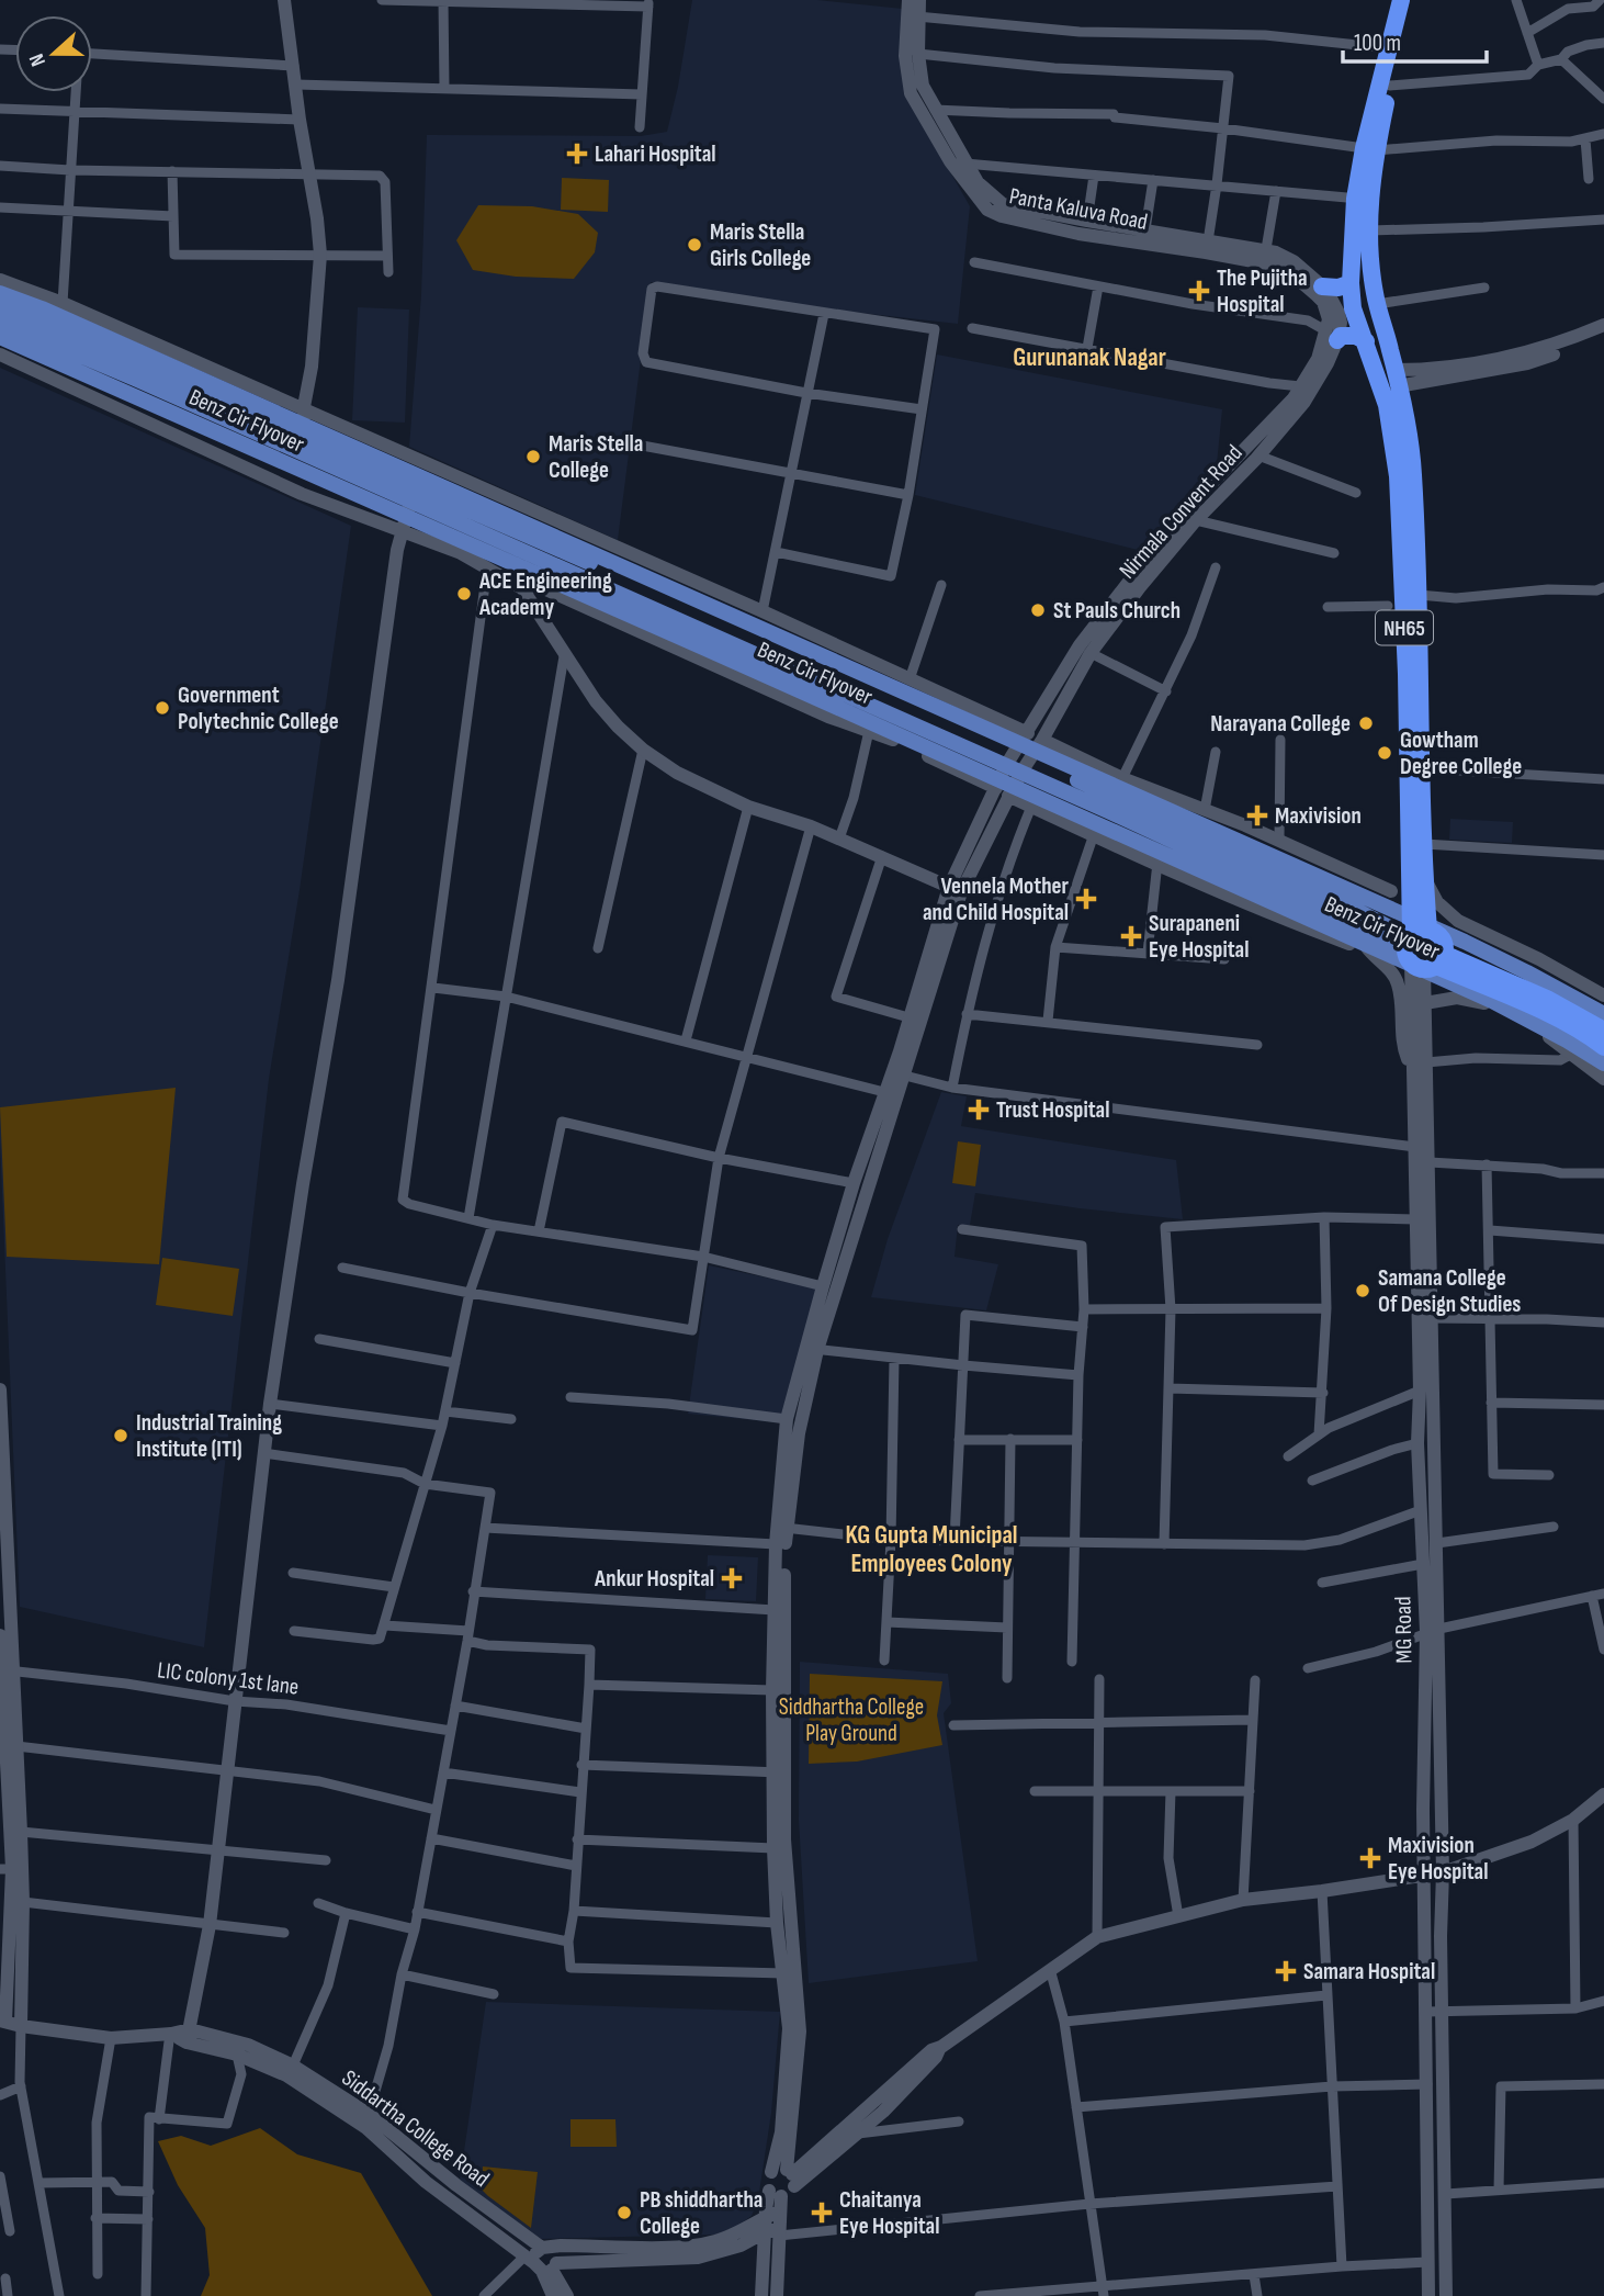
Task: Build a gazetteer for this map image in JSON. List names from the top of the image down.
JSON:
{
  "streets": {
    "highway": ["NH65"],
    "main road": ["Benz Cir Flyover"],
    "street": [
      "Panta Kaluva Road",
      "Nirmala Convent Road",
      "MG Road",
      "LIC colony 1st lane",
      "Siddartha College Road"
    ]
  },
  "crossings": [
    ["Panta Kaluva Road", "Nirmala Convent Road"],
    ["NH65", "MG Road"]
  ],
  "districts": ["Gurunanak Nagar", "KG Gupta Municipal Employees Colony"],
  "parks": ["Siddhartha College Play Ground"],
  "places": {
    "health": [
      "Lahari Hospital",
      "The Pujitha Hospital",
      "Maxivision",
      "Vennela Mother and Child Hospital",
      "Surapaneni Eye Hospital",
      "Trust Hospital",
      "Ankur Hospital",
      "Maxivision Eye Hospital",
      "Samara Hospital",
      "Chaitanya Eye Hospital"
    ],
    "other": [
      "Maris Stella Girls College",
      "Maris Stella College",
      "ACE Engineering Academy",
      "St Pauls Church",
      "Government Polytechnic College",
      "Narayana College",
      "Gowtham Degree College",
      "Samana College Of Design Studies",
      "Industrial Training Institute (ITI)",
      "PB shiddhartha College"
    ]
  },
  "scale_bar": "100 m",
  "north": "left"
}
